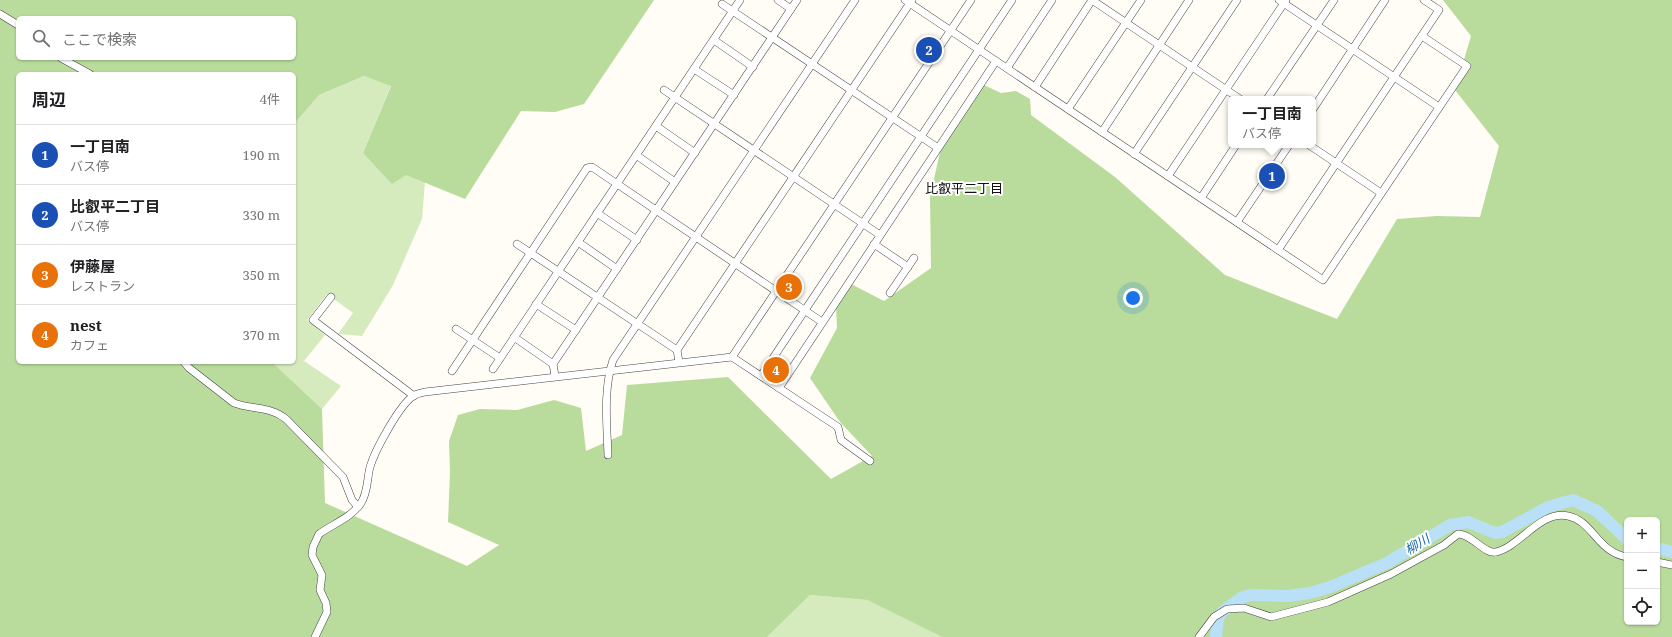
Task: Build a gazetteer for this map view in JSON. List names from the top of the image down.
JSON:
{
  "districts": ["比叡平二丁目"],
  "water": ["柳川"],
  "page": {
    "search": "ここで検索",
    "pins": [
      "2",
      "1",
      "3",
      "4"
    ],
    "heading": ["周辺", "4件"],
    "popup": ["一丁目南", "バス停"],
    "list": [
      {
        "mark": "1",
        "name": "一丁目南",
        "note": "バス停",
        "value": "190 m"
      },
      {
        "mark": "2",
        "name": "比叡平二丁目",
        "note": "バス停",
        "value": "330 m"
      },
      {
        "mark": "3",
        "name": "伊藤屋",
        "note": "レストラン",
        "value": "350 m"
      },
      {
        "mark": "4",
        "name": "nest",
        "note": "カフェ",
        "value": "370 m"
      }
    ],
    "map_buttons": ["+", "−"]
  }
}
